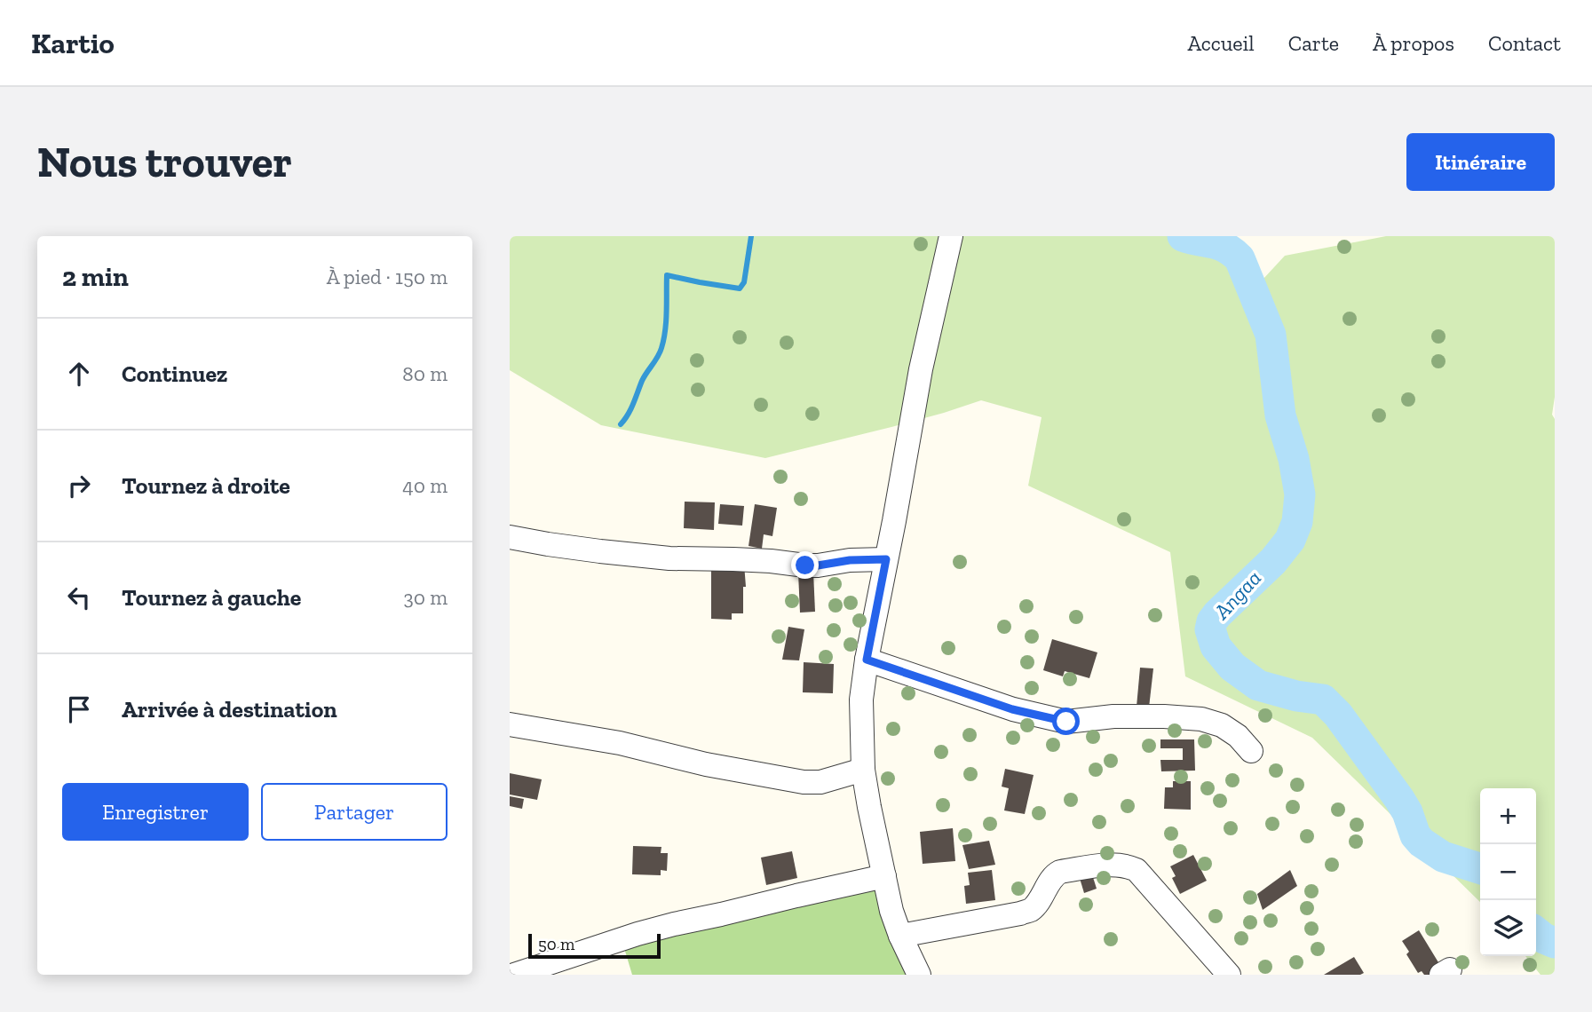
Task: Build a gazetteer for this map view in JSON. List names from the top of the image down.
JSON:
{
  "water": ["Angaa"],
  "scale_bar": "50 m",
  "page": {
    "header": "Kartio",
    "nav": [
      "Accueil",
      "Carte",
      "À propos",
      "Contact"
    ],
    "buttons": [
      "Itinéraire",
      ["Enregistrer", "Partager"]
    ],
    "title": "Nous trouver",
    "heading": ["2 min", "À pied · 150 m"],
    "list": [
      ["Continuez", "80 m"],
      ["Tournez à droite", "40 m"],
      ["Tournez à gauche", "30 m"],
      "Arrivée à destination"
    ],
    "map_buttons": ["+", "−"],
    "scale": "50 m"
  }
}
